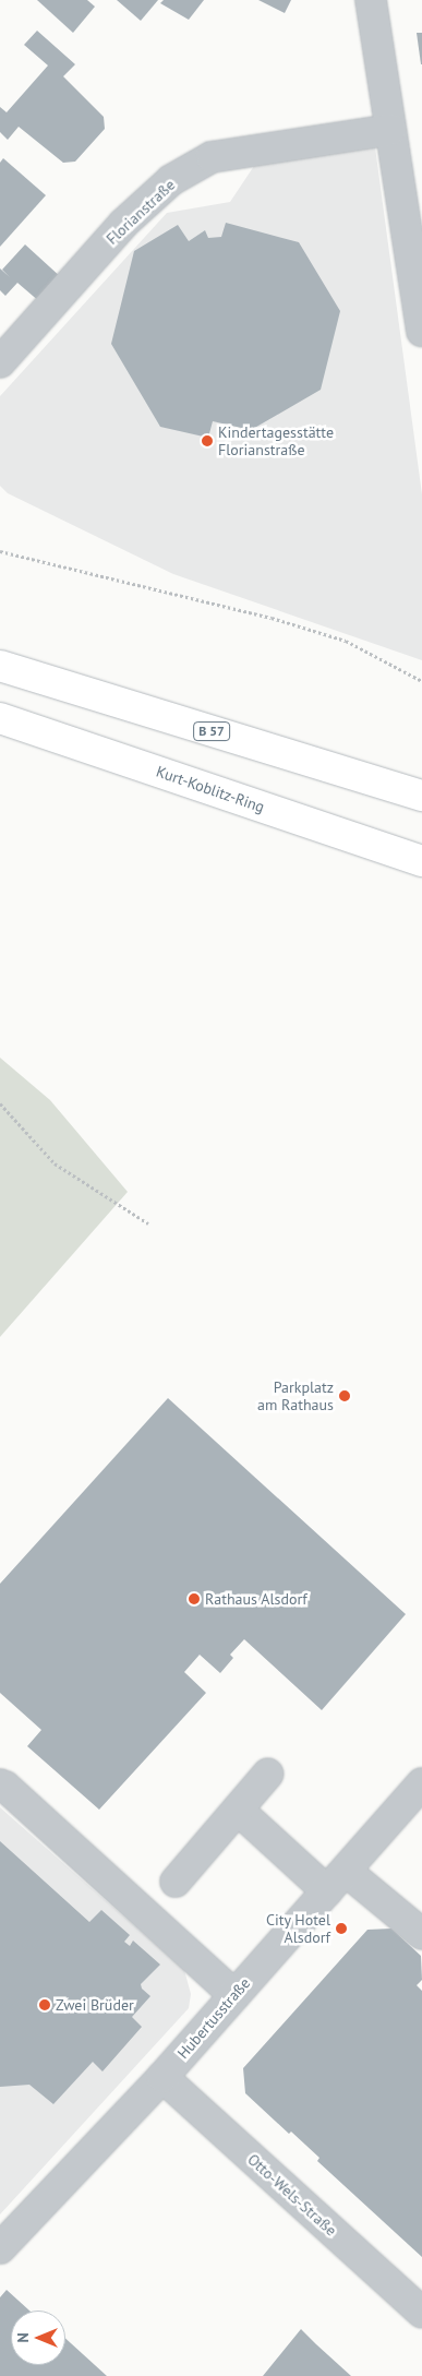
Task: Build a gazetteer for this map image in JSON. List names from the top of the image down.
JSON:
{
  "streets": {
    "main road": ["B 57", "Kurt-Koblitz-Ring"],
    "street": ["Florianstraße", "Hubertusstraße", "Otto-Wels-Straße"]
  },
  "crossings": [
    ["Hubertusstraße", "Otto-Wels-Straße"]
  ],
  "places": [
    "Kindertagesstätte Florianstraße",
    "Parkplatz am Rathaus",
    "Rathaus Alsdorf",
    "City Hotel Alsdorf",
    "Zwei Brüder"
  ],
  "north": "left"
}
